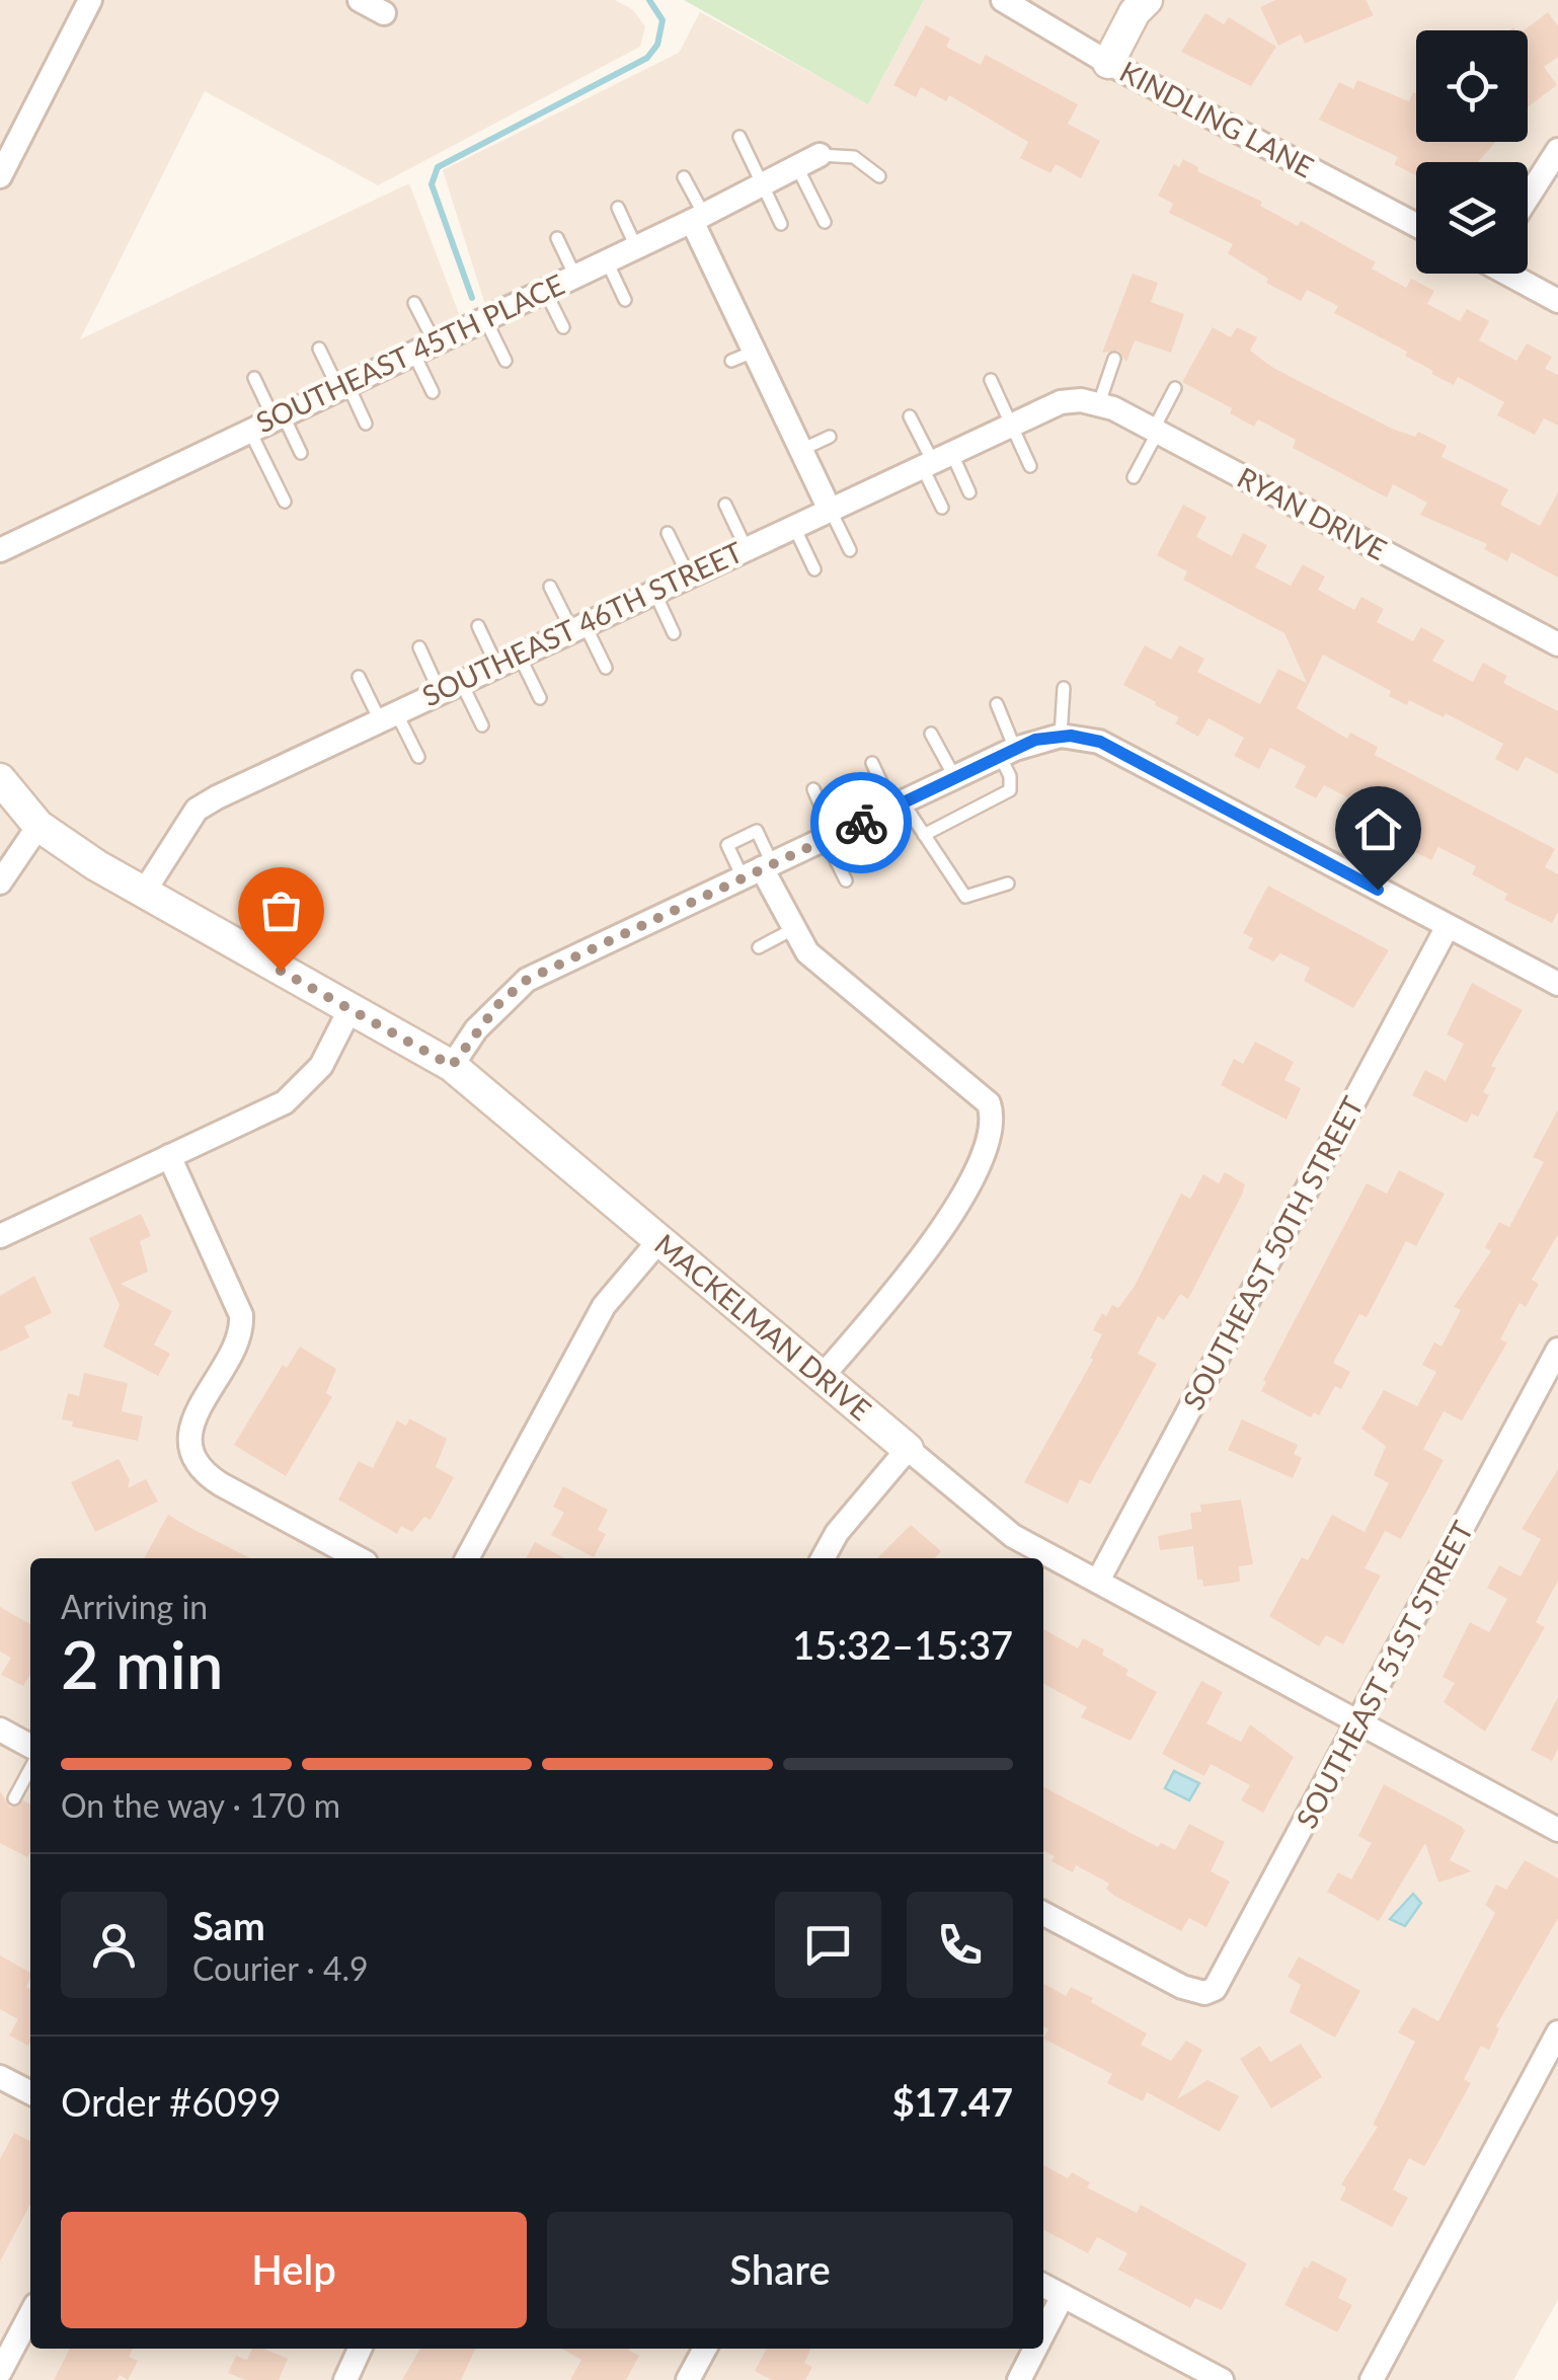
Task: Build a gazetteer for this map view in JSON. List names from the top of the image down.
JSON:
{
  "streets": {
    "street": [
      "KINDLING LANE",
      "SOUTHEAST 45TH PLACE",
      "RYAN DRIVE",
      "SOUTHEAST 46TH STREET",
      "SOUTHEAST 50TH STREET",
      "MACKELMAN DRIVE",
      "SOUTHEAST 51ST STREET"
    ]
  },
  "crossings": [
    ["RYAN DRIVE", "SOUTHEAST 46TH STREET"],
    ["SOUTHEAST 46TH STREET", "MACKELMAN DRIVE"],
    ["SOUTHEAST 50TH STREET", "MACKELMAN DRIVE"],
    ["MACKELMAN DRIVE", "SOUTHEAST 51ST STREET"]
  ],
  "page": {
    "heading": ["2 min", "Arriving in", "15:32–15:37"],
    "panel": [
      "Sam",
      "Courier · 4.9",
      "Order #6099",
      "$17.47"
    ],
    "bar": "On the way · 170 m",
    "buttons": ["Help", "Share"]
  }
}
